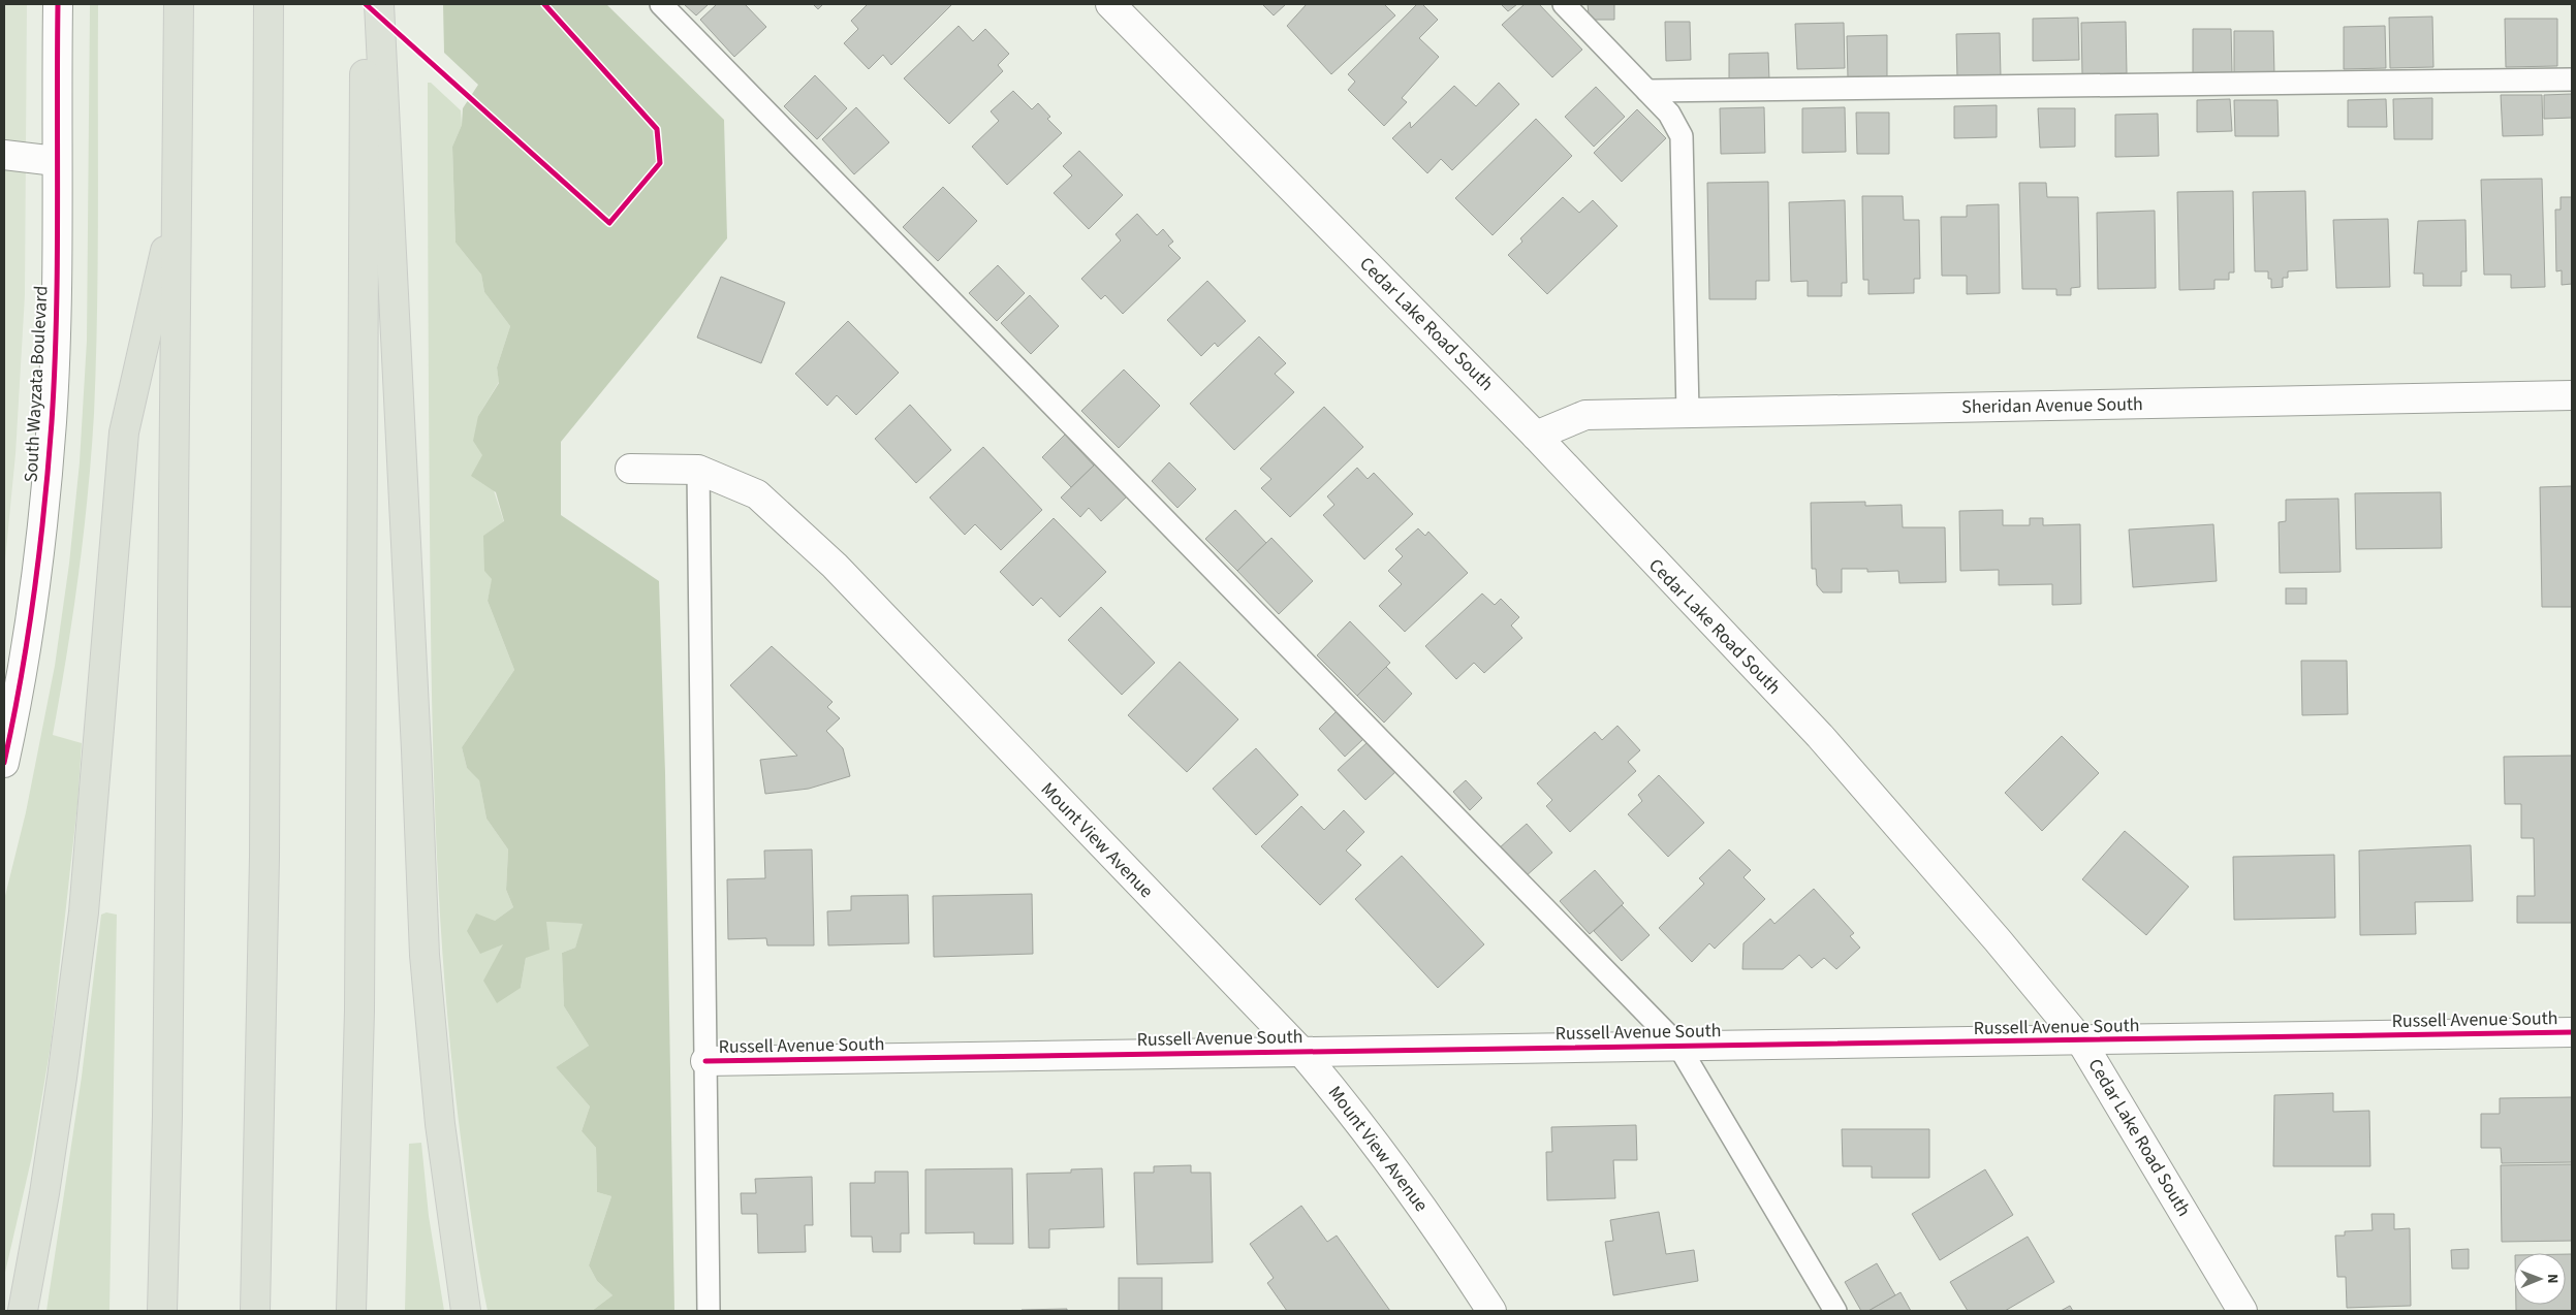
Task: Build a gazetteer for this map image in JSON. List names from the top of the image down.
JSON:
{
  "streets": {
    "street": [
      "Cedar Lake Road South",
      "South Wayzata Boulevard",
      "Sheridan Avenue South",
      "Mount View Avenue",
      "Russell Avenue South"
    ]
  },
  "crossings": [
    ["Cedar Lake Road South", "Sheridan Avenue South"],
    ["Cedar Lake Road South", "Russell Avenue South"],
    ["Mount View Avenue", "Russell Avenue South"]
  ],
  "north": "right"
}
